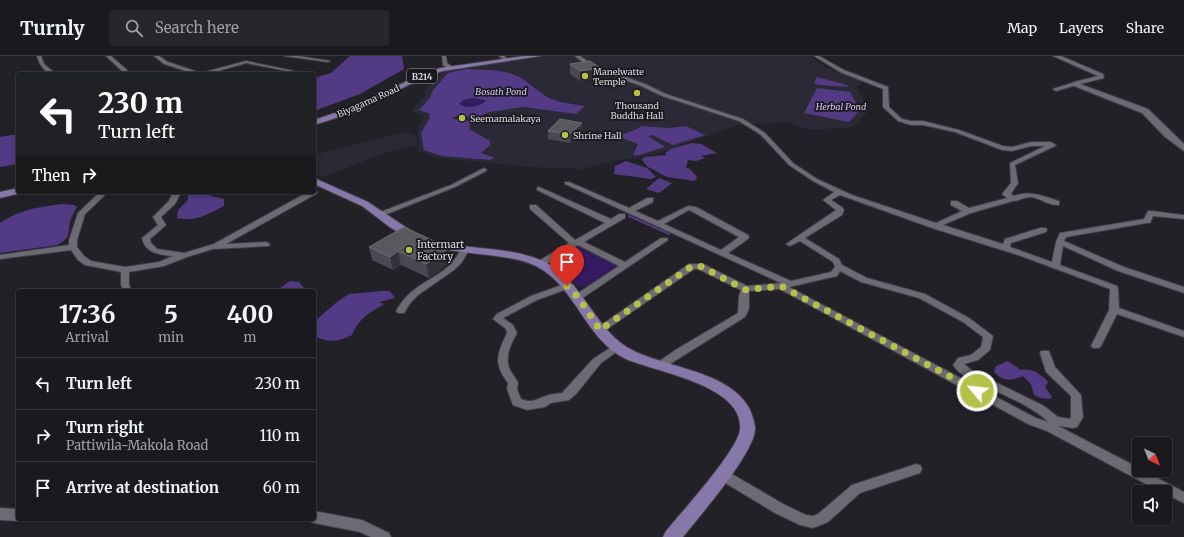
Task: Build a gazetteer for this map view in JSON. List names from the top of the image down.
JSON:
{
  "streets": {
    "main road": ["B214", "Biyagama Road"]
  },
  "water": ["Bosath Pond", "Herbal Pond"],
  "places": [
    "Manelwatte Temple",
    "Thousand Buddha Hall",
    "Seemamalakaya",
    "Shrine Hall",
    "Intermart Factory"
  ],
  "north": "bottom right",
  "page": {
    "header": "Turnly",
    "search": "Search here",
    "nav": ["Map", "Layers", "Share"],
    "turn": ["230 m", "Turn left"],
    "then": "Then",
    "eta": [
      "17:36",
      "Arrival",
      "5",
      "min",
      "400",
      "m"
    ],
    "list": [
      {
        "name": "Turn left",
        "value": "230 m"
      },
      {
        "name": "Turn right",
        "note": "Pattiwila-Makola Road",
        "value": "110 m"
      },
      {
        "name": "Arrive at destination",
        "value": "60 m"
      }
    ]
  }
}
